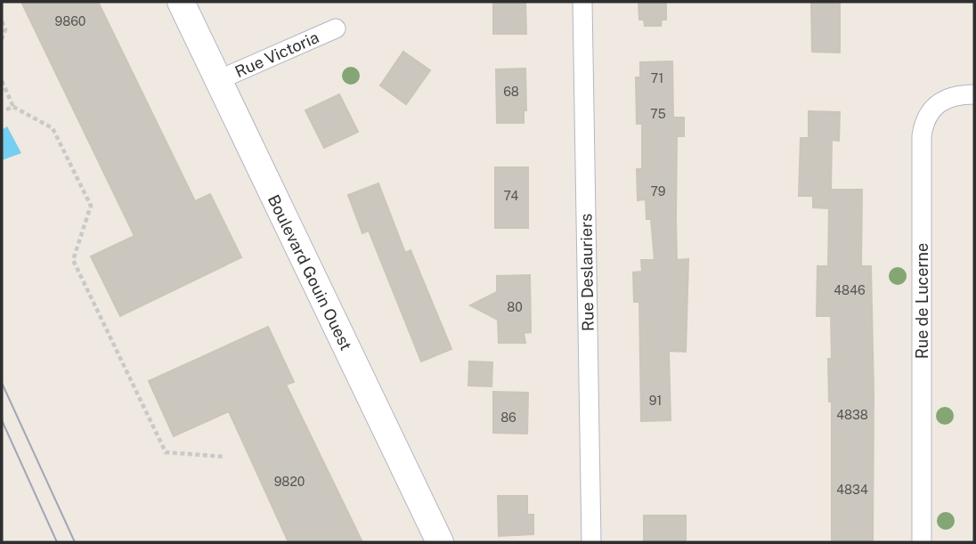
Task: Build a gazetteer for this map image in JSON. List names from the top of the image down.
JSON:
{
  "streets": {
    "main road": ["Boulevard Gouin Ouest"],
    "street": ["Rue Victoria", "Rue Deslauriers", "Rue de Lucerne"]
  },
  "crossings": [
    ["Rue Victoria", "Boulevard Gouin Ouest"]
  ],
  "house_numbers": [
    "9860",
    "71",
    "68",
    "75",
    "79",
    "74",
    "4846",
    "80",
    "91",
    "4838",
    "86",
    "9820",
    "4834"
  ]
}
